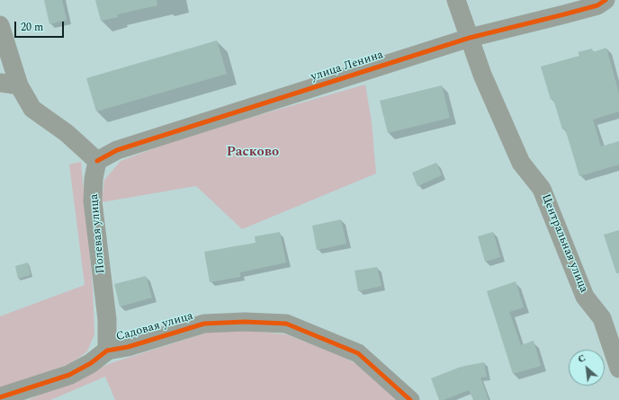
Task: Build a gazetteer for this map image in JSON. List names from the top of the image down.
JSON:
{
  "streets": {
    "street": [
      "улица Ленина",
      "Полевая улица",
      "Центральная улица",
      "Садовая улица"
    ]
  },
  "crossings": [
    ["улица Ленина", "Полевая улица"],
    ["улица Ленина", "Центральная улица"],
    ["Полевая улица", "Садовая улица"]
  ],
  "districts": ["Расково"],
  "scale_bar": "20 m",
  "north": "top left"
}
